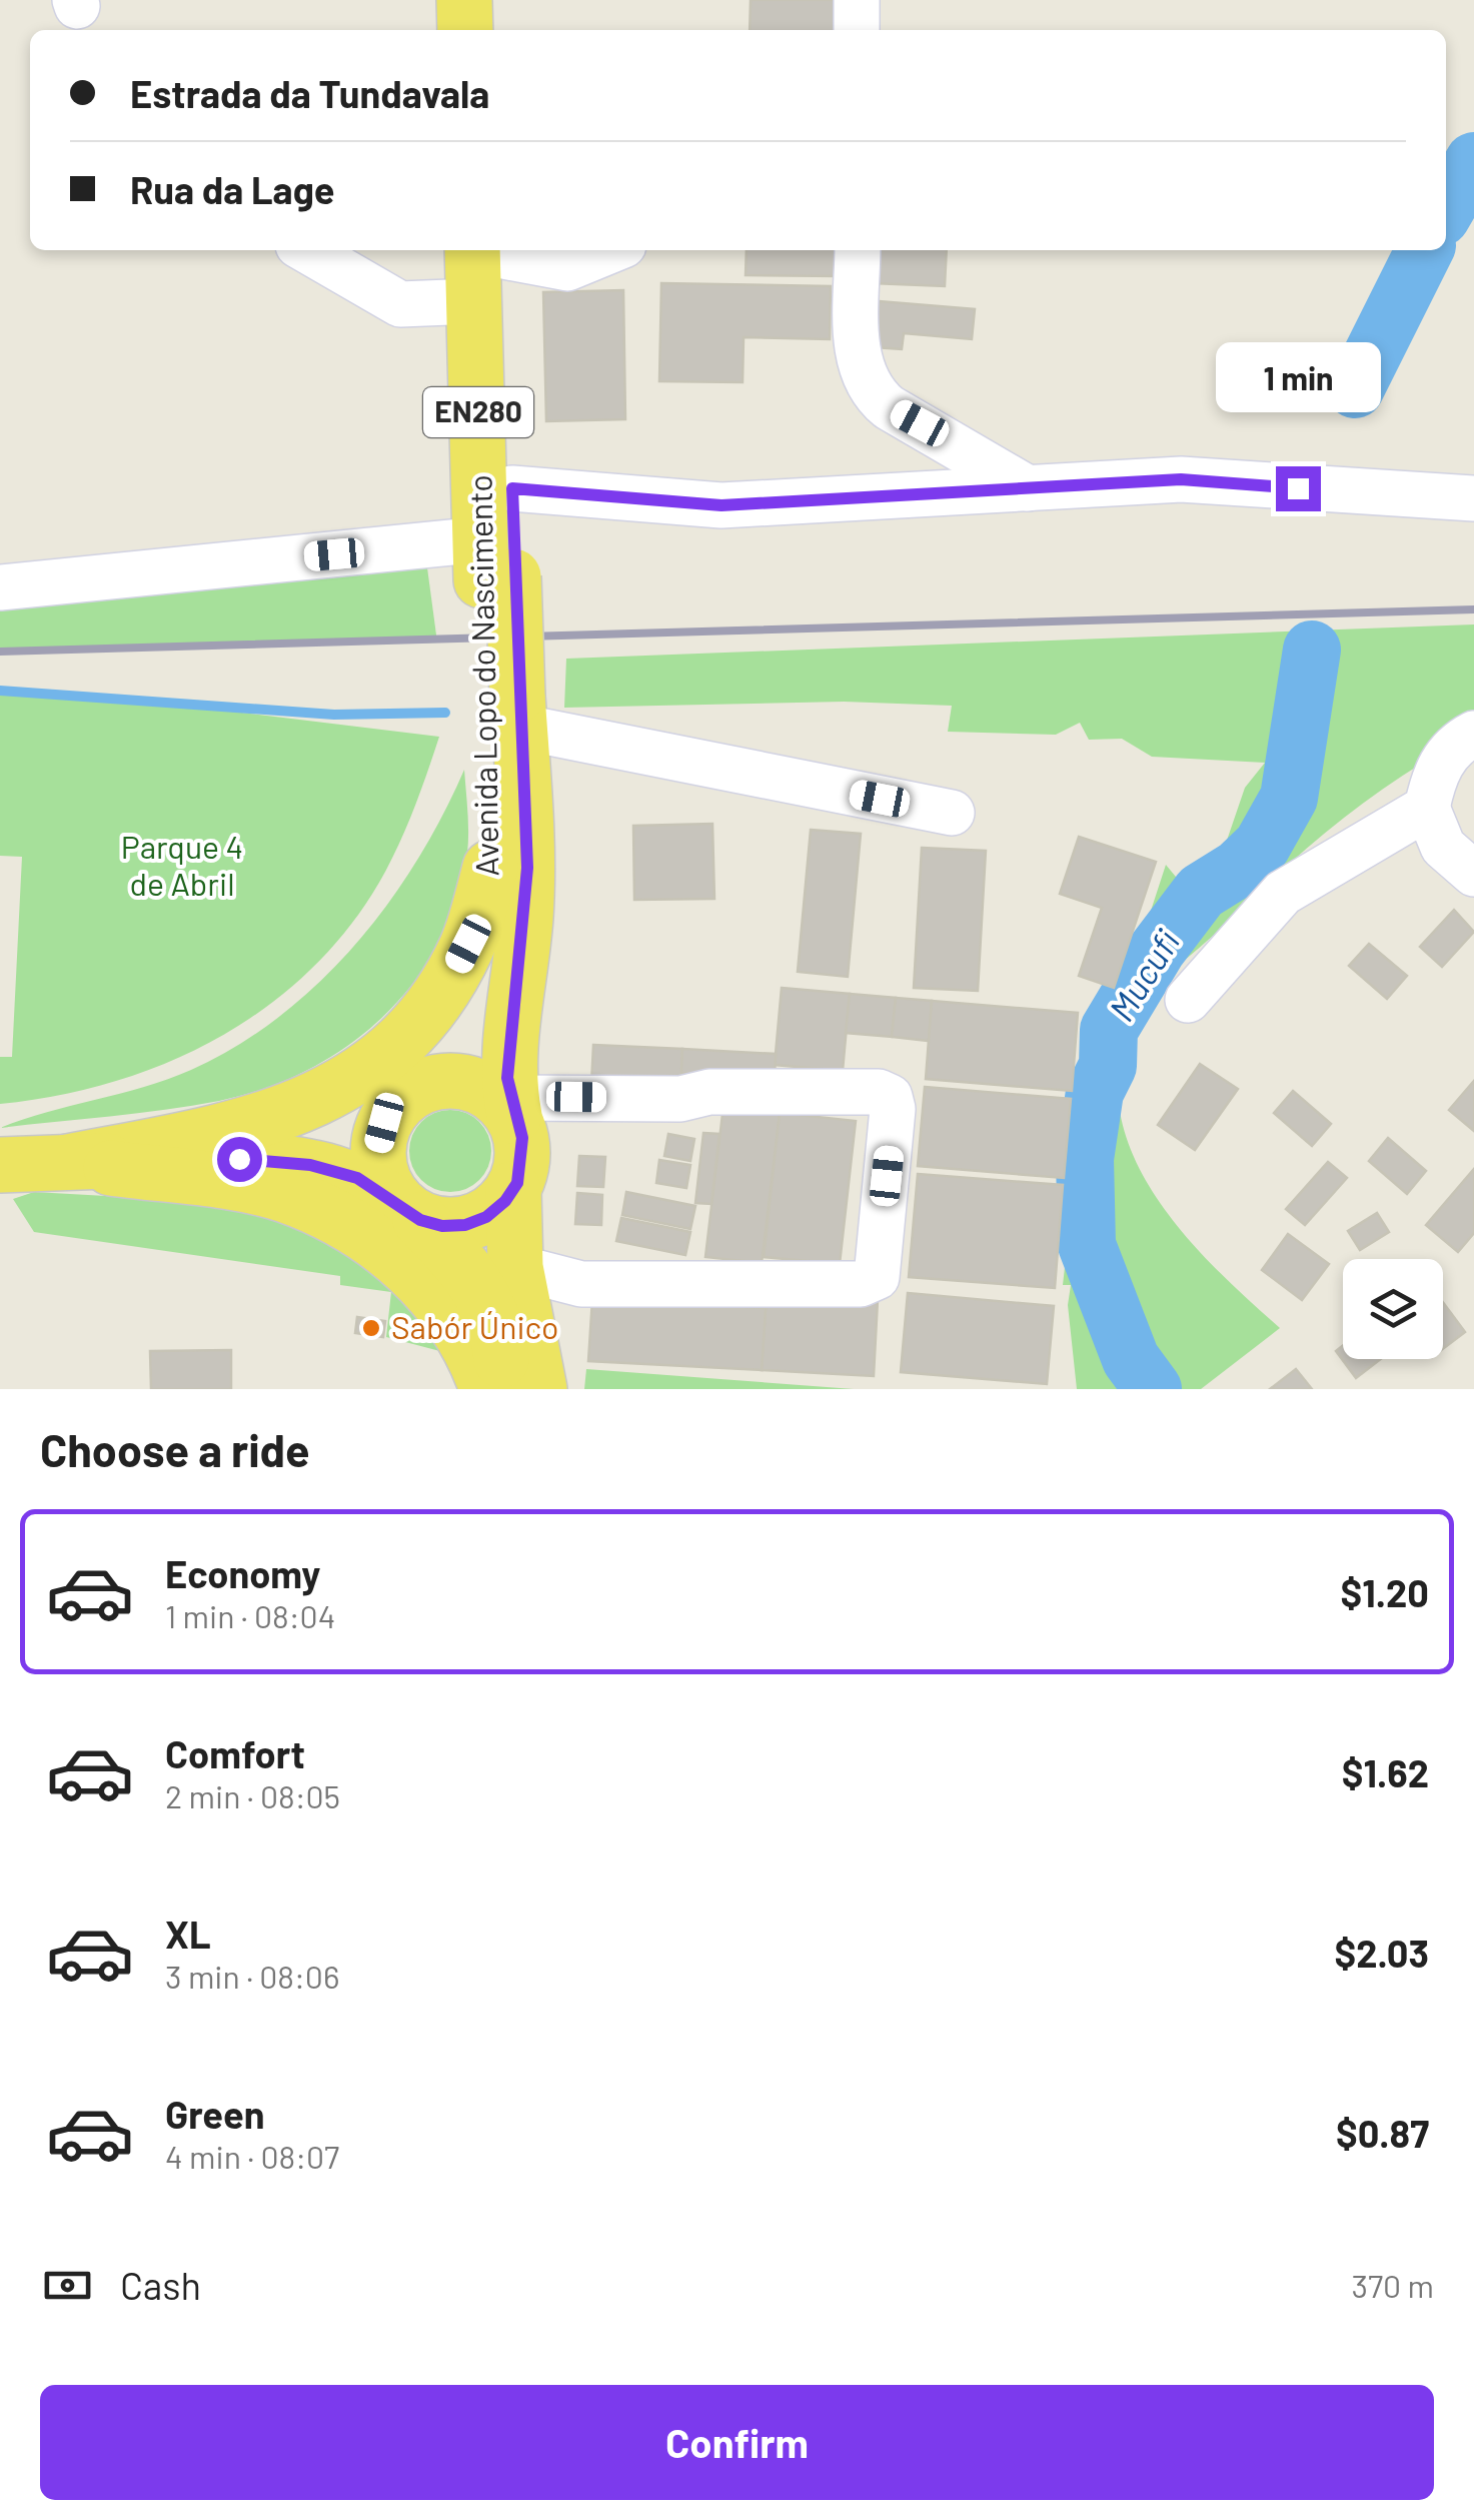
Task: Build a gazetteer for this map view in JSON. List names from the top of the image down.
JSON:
{
  "streets": {
    "main road": ["EN280", "Avenida Lopo do Nascimento"]
  },
  "water": ["Mucufi"],
  "parks": ["Parque 4 de Abril"],
  "places": ["Sabór Único"],
  "page": {
    "banner": ["Estrada da Tundavala", "Rua da Lage"],
    "bubble": "1 min",
    "heading": "Choose a ride",
    "list": [
      {
        "name": "Economy",
        "note": "1 min · 08:04",
        "value": "$1.20"
      },
      {
        "name": "Comfort",
        "note": "2 min · 08:05",
        "value": "$1.62"
      },
      {
        "name": "XL",
        "note": "3 min · 08:06",
        "value": "$2.03"
      },
      {
        "name": "Green",
        "note": "4 min · 08:07",
        "value": "$0.87"
      }
    ],
    "pay": ["Cash", "370 m"],
    "buttons": "Confirm"
  }
}
